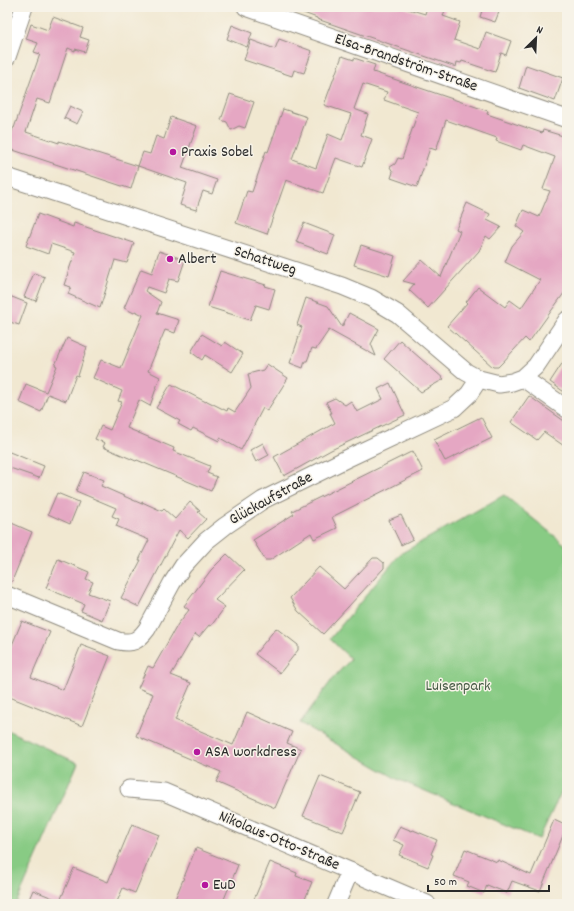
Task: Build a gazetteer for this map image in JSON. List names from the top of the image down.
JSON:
{
  "streets": {
    "street": [
      "Elsa-Brandström-Straße",
      "Schattweg",
      "Glückaufstraße",
      "Nikolaus-Otto-Straße"
    ]
  },
  "crossings": [
    ["Schattweg", "Glückaufstraße"]
  ],
  "parks": ["Luisenpark"],
  "places": [
    "Praxis Sobel",
    "Albert",
    "ASA workdress",
    "EuD"
  ],
  "scale_bar": "50 m",
  "north": "top right"
}
